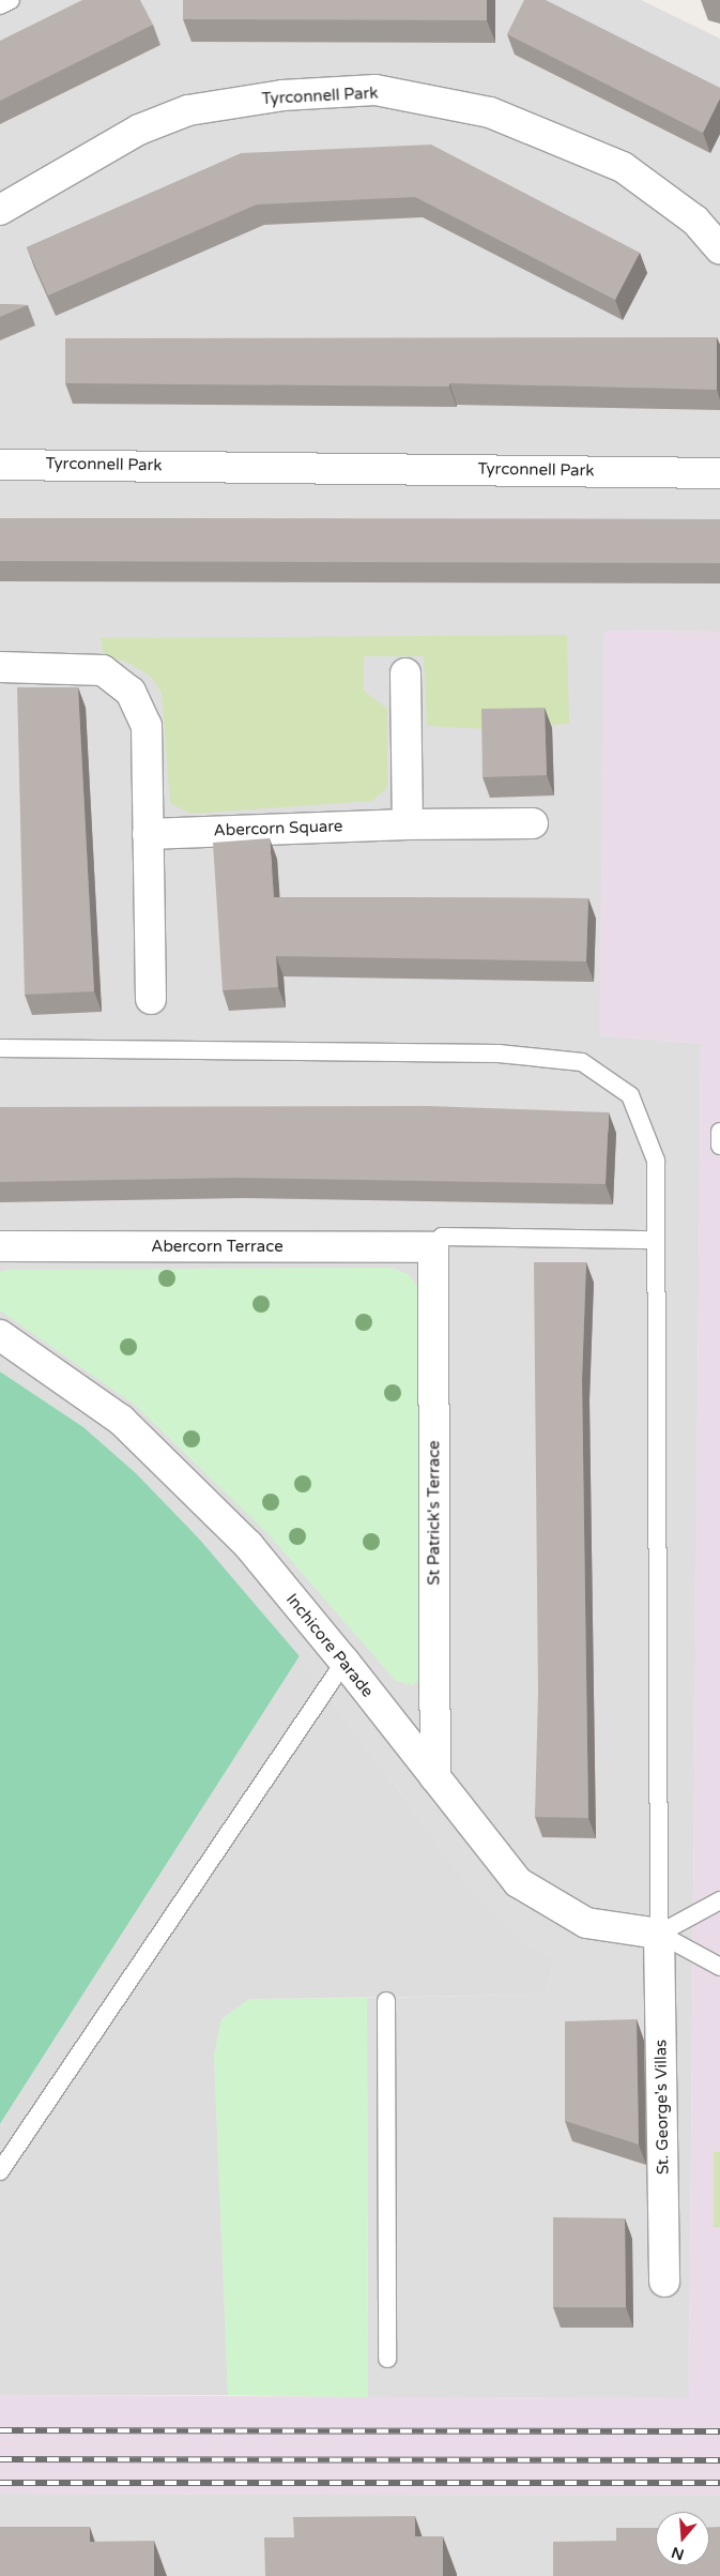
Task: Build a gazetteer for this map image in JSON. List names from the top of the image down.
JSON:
{
  "streets": {
    "street": [
      "Tyrconnell Park",
      "Abercorn Square",
      "Abercorn Terrace",
      "St Patrick's Terrace",
      "Inchicore Parade",
      "St. George's Villas"
    ]
  },
  "crossings": [
    ["Abercorn Terrace", "St Patrick's Terrace"],
    ["St Patrick's Terrace", "Inchicore Parade"],
    ["Inchicore Parade", "St. George's Villas"]
  ],
  "north": "bottom"
}
